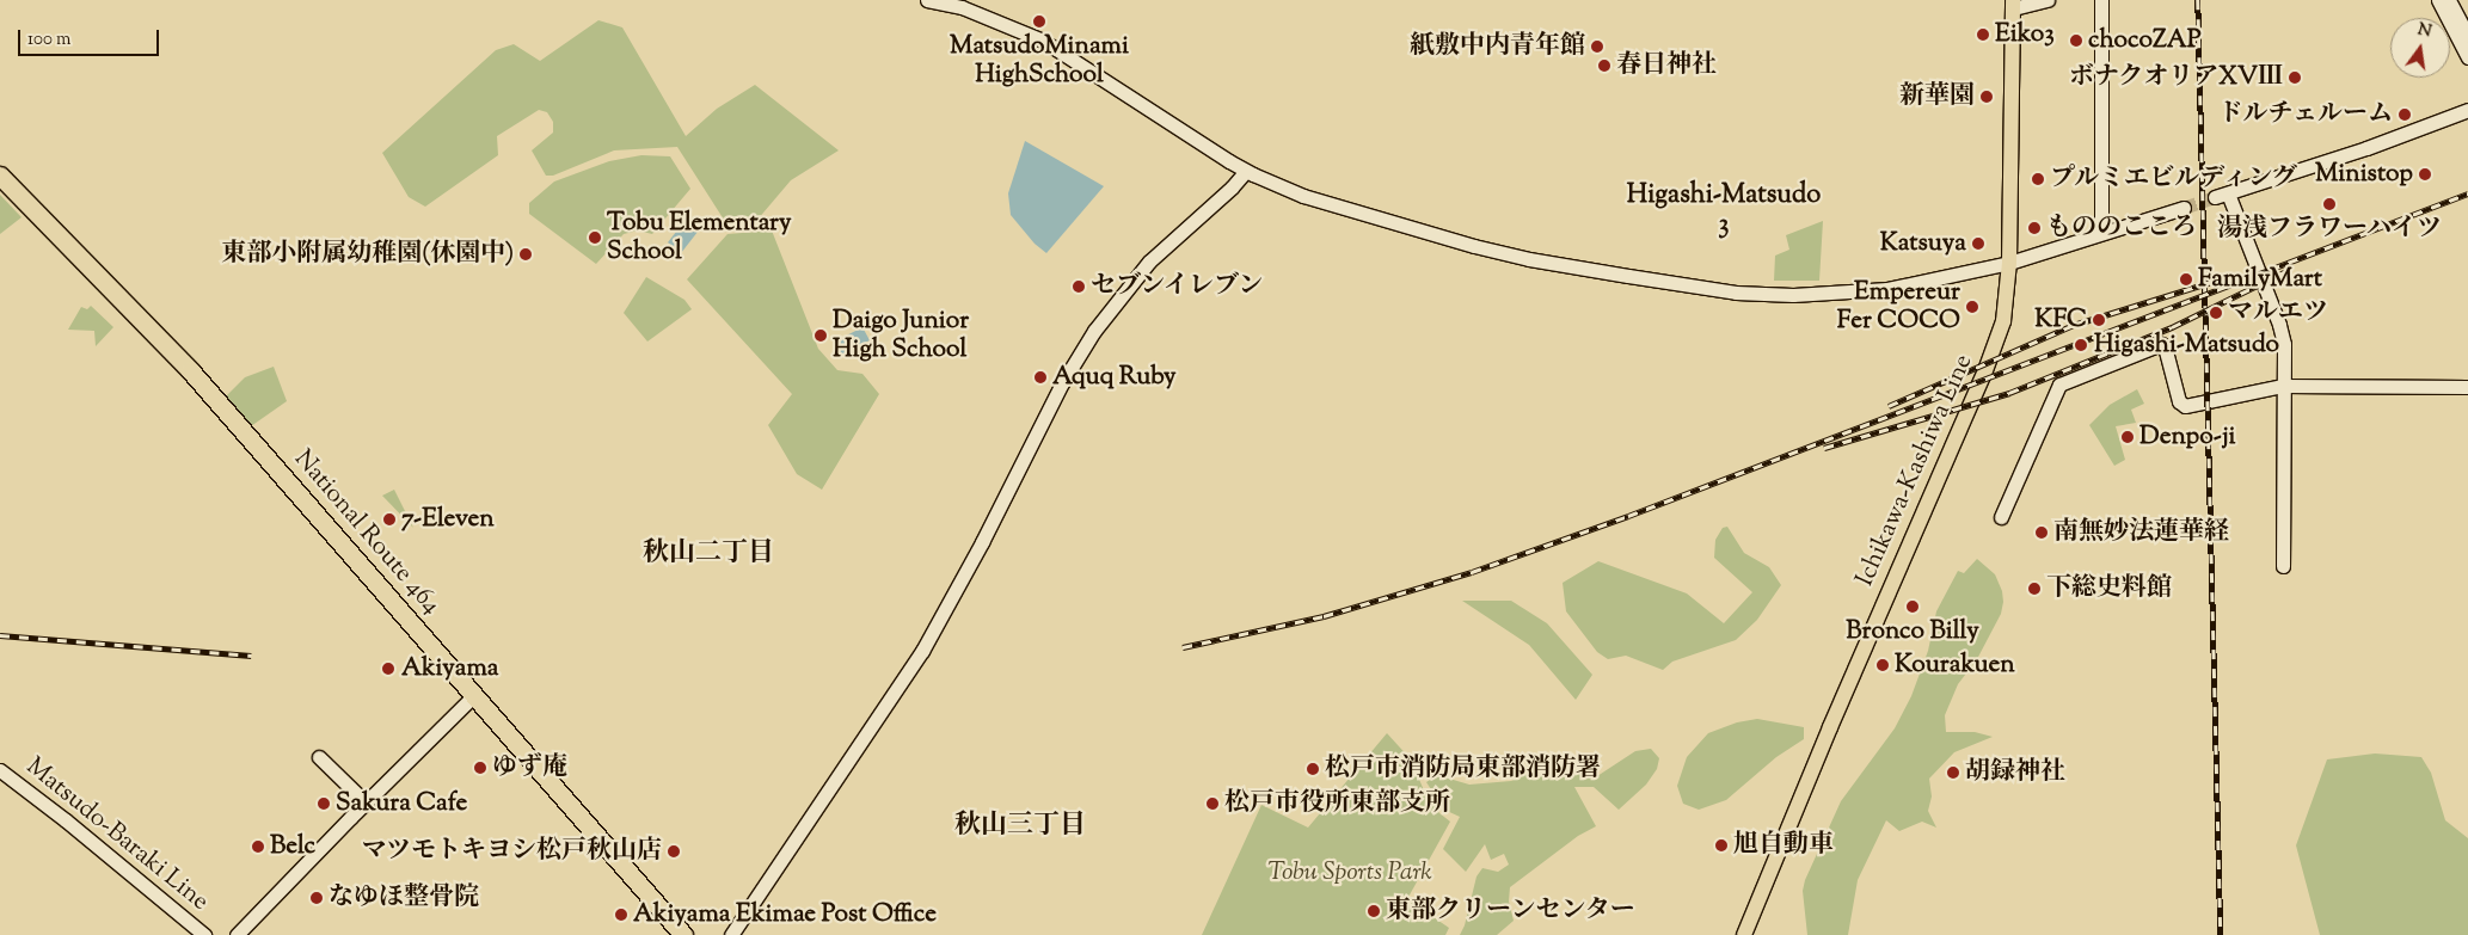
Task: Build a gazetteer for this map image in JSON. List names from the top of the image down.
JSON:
{
  "streets": {
    "highway": ["National Route 464"],
    "main road": ["Ichikawa-Kashiwa Line"],
    "street": ["Matsudo-Baraki Line"]
  },
  "districts": ["Higashi-Matsudo 3", "秋山二丁目", "秋山三丁目"],
  "parks": ["Tobu Sports Park"],
  "places": [
    "MatsudoMinami HighSchool",
    "Eiko3",
    "chocoZAP",
    "紙敷中内青年館",
    "春日神社",
    "ボナクオリアXVⅢ",
    "新華園",
    "ドルチェルーム",
    "Ministop",
    "プルミエビルディング",
    "湯浅フラワーハイツ",
    "もののこころ",
    "Tobu Elementary School",
    "Katsuya",
    "東部小附属幼稚園(休園中)",
    "FamilyMart",
    "セブンイレブン",
    "Empereur Fer COCO",
    "マルエツ",
    "KFC",
    "Daigo Junior High School",
    "Higashi-Matsudo",
    "Aquq Ruby",
    "Denpo-ji",
    "7-Eleven",
    "南無妙法蓮華経",
    "下総史料館",
    "Bronco Billy",
    "Kourakuen",
    "Akiyama",
    "ゆず庵",
    "松戸市消防局東部消防署",
    "胡録神社",
    "Sakura Cafe",
    "松戸市役所東部支所",
    "旭自動車",
    "Belc",
    "マツモトキヨシ松戸秋山店",
    "なゆほ整骨院",
    "東部クリーンセンター",
    "Akiyama Ekimae Post Office"
  ],
  "scale_bar": "100 m",
  "north": "top"
}
